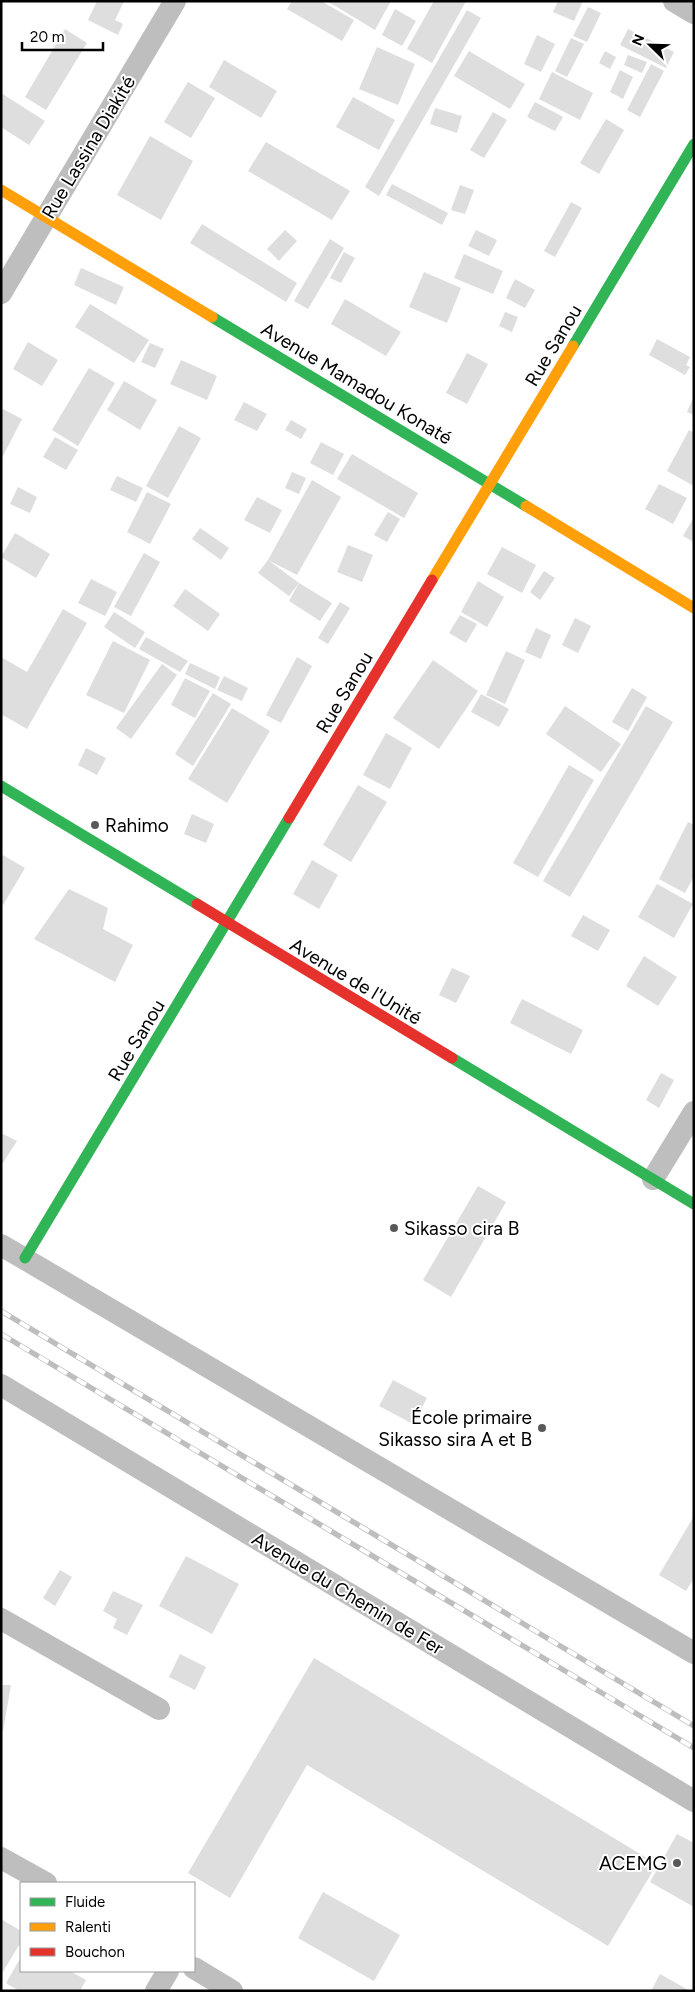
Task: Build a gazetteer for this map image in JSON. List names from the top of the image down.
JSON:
{
  "streets": {
    "street": [
      "Rue Lassina Diakité",
      "Rue Sanou",
      "Avenue Mamadou Konaté",
      "Avenue de l'Unité",
      "Avenue du Chemin de Fer"
    ]
  },
  "crossings": [
    ["Rue Lassina Diakité", "Avenue Mamadou Konaté"],
    ["Rue Sanou", "Avenue Mamadou Konaté"],
    ["Rue Sanou", "Avenue de l'Unité"]
  ],
  "places": [
    "Rahimo",
    "Sikasso cira B",
    "École primaire Sikasso sira A et B",
    "ACEMG"
  ],
  "legend": ["Fluide", "Ralenti", "Bouchon"],
  "scale_bar": "20 m",
  "north": "top left"
}
